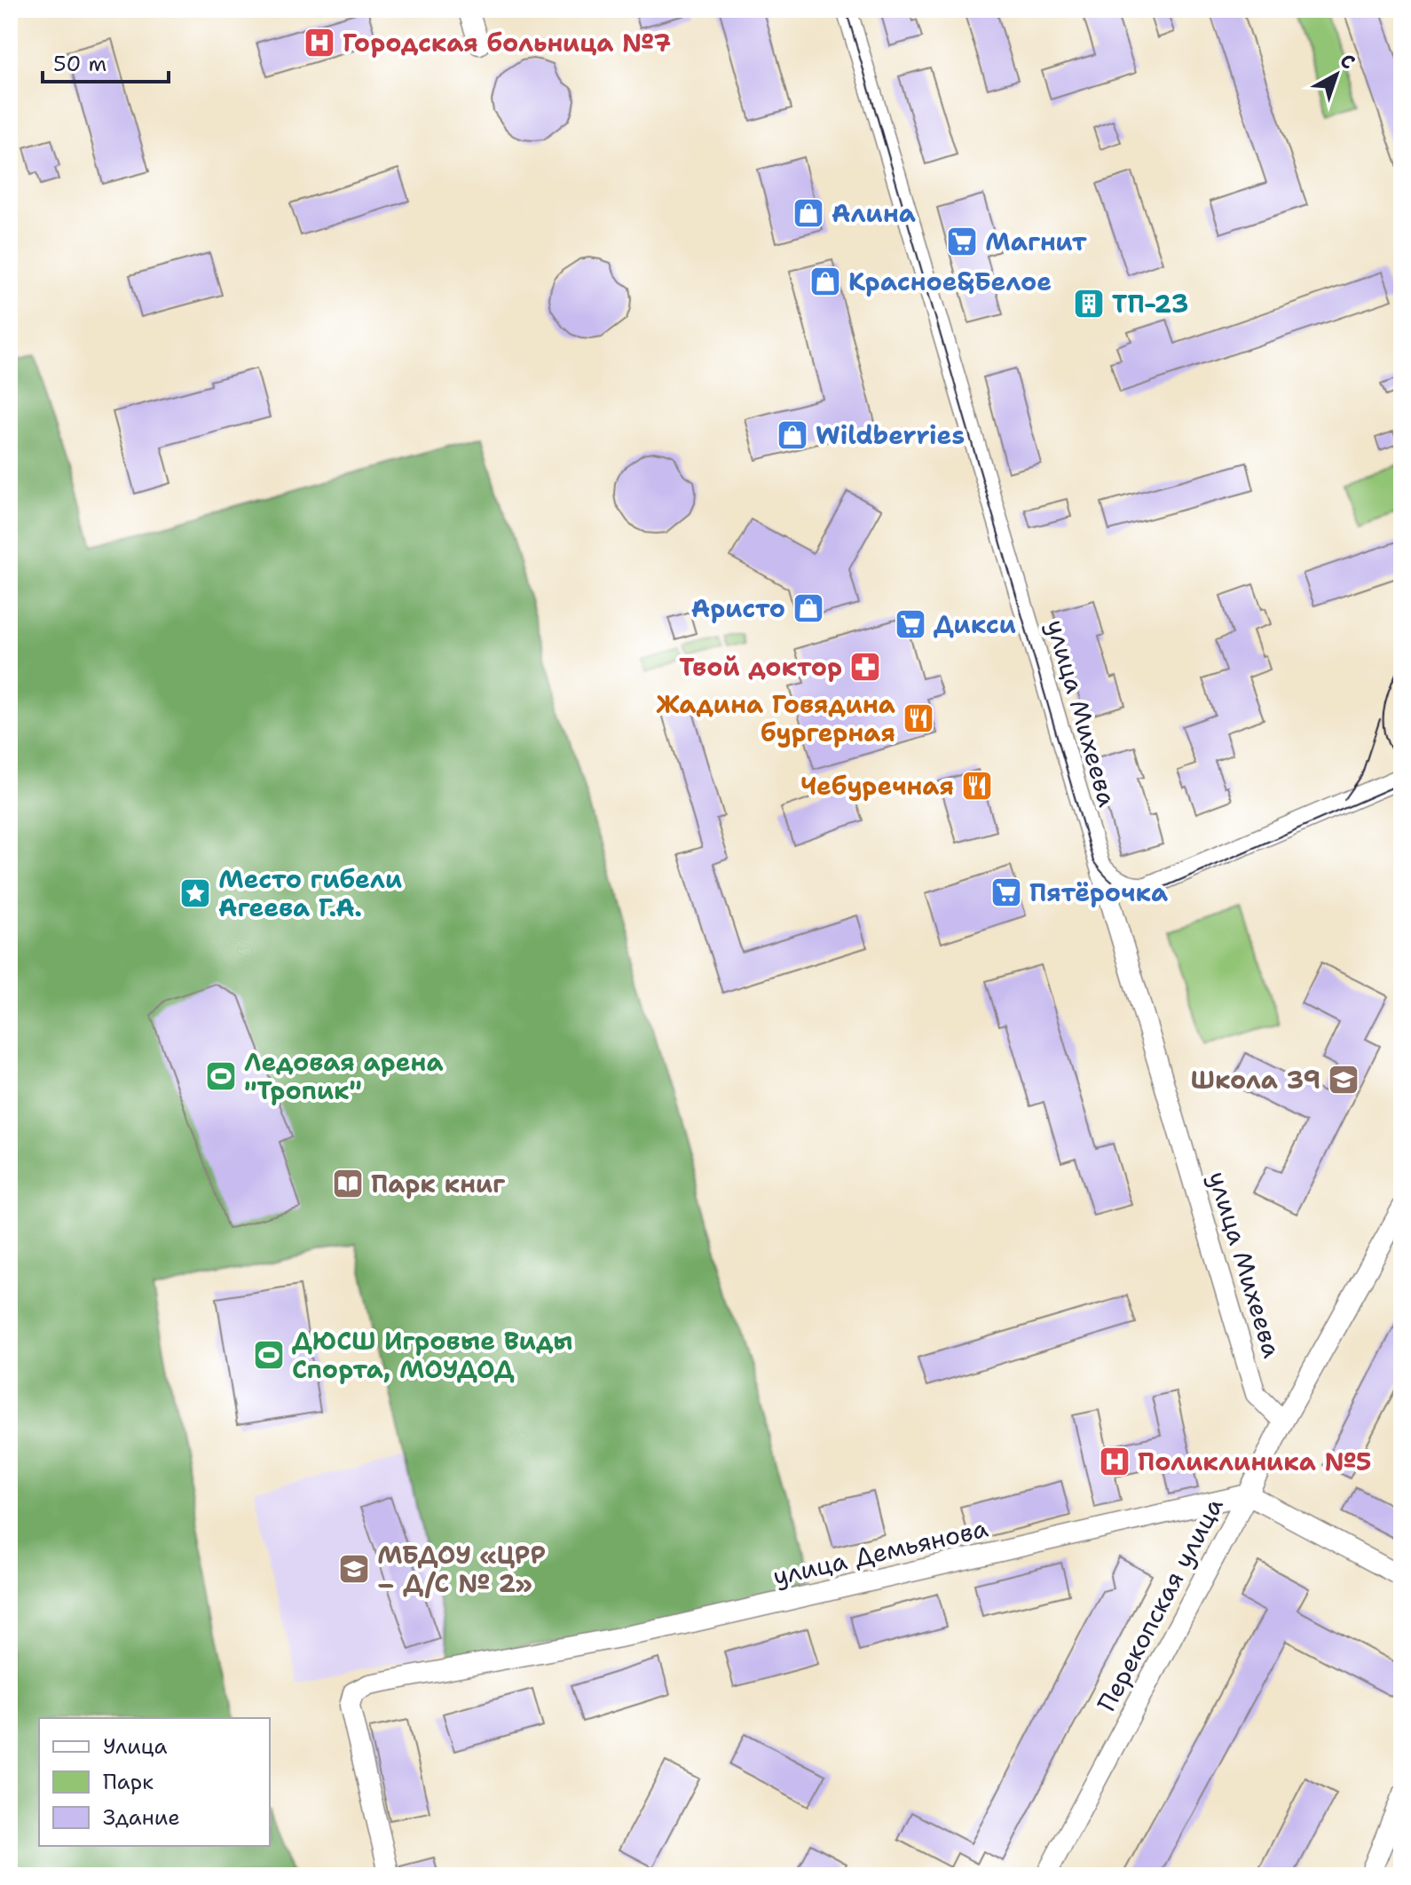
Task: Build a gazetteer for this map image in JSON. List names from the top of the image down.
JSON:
{
  "streets": {
    "street": ["улица Михеева", "улица Демьянова", "Перекопская улица"]
  },
  "crossings": [
    ["улица Михеева", "Перекопская улица"],
    ["улица Демьянова", "Перекопская улица"]
  ],
  "places": {
    "hospital": ["Городская больница №7", "Поликлиника №5"],
    "shop": [
      "Алина",
      "Красное&Белое",
      "Wildberries",
      "Аристо"
    ],
    "supermarket": ["Магнит", "Дикси", "Пятёрочка"],
    "building": ["ТП-23"],
    "pharmacy": ["Твой доктор"],
    "restaurant": ["Жадина Говядина бургерная", "Чебуречная"],
    "place": ["Место гибели Агеева Г.А."],
    "sports": ["Ледовая арена \"Тропик\"", "ДЮСШ Игровые Виды Спорта, МОУДОД"],
    "school or university": ["Школа 39", "МБДОУ «ЦРР – Д/С № 2»"],
    "library": ["Парк книг"]
  },
  "legend": ["Улица", "Парк", "Здание"],
  "scale_bar": "50 m",
  "north": "top right"
}
